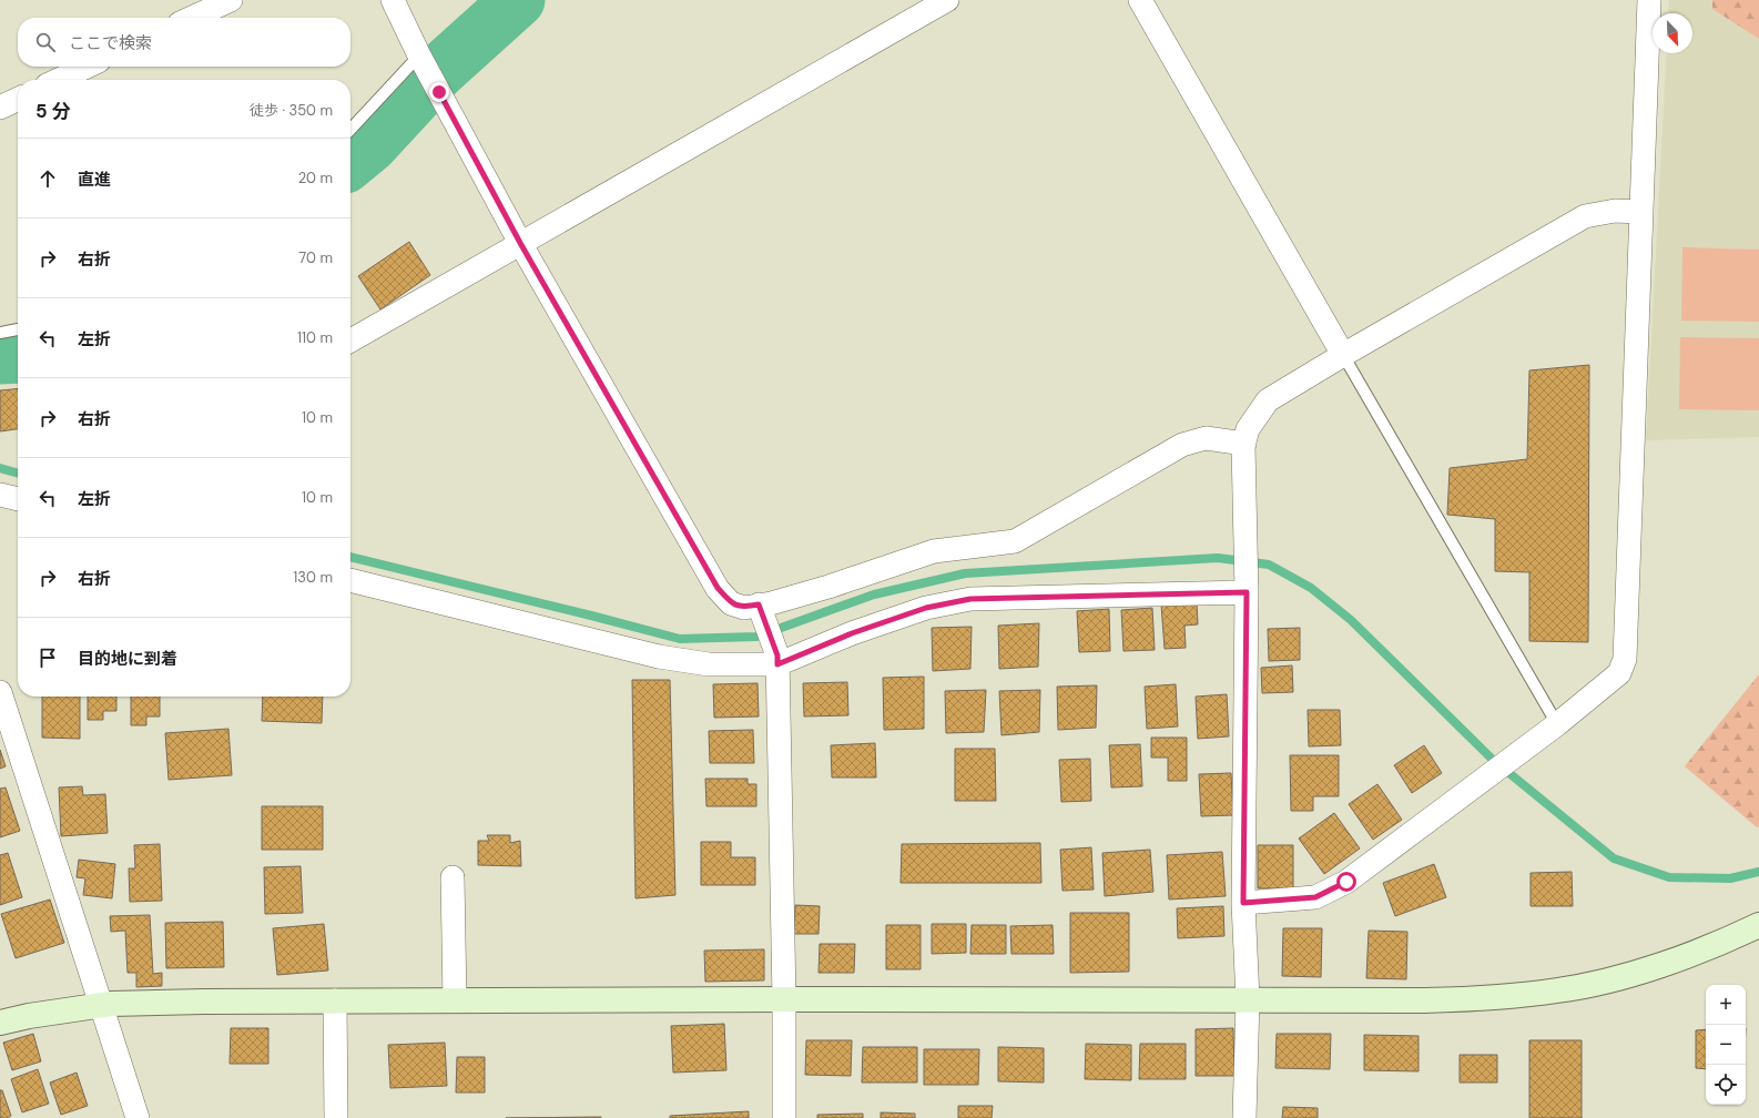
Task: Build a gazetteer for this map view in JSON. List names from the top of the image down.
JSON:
{
  "north": "bottom right",
  "page": {
    "search": "ここで検索",
    "heading": ["5 分", "徒歩 · 350 m"],
    "list": [
      ["直進", "20 m"],
      ["右折", "70 m"],
      ["左折", "110 m"],
      ["右折", "10 m"],
      ["左折", "10 m"],
      ["右折", "130 m"],
      "目的地に到着"
    ],
    "map_buttons": ["+", "−"]
  }
}
